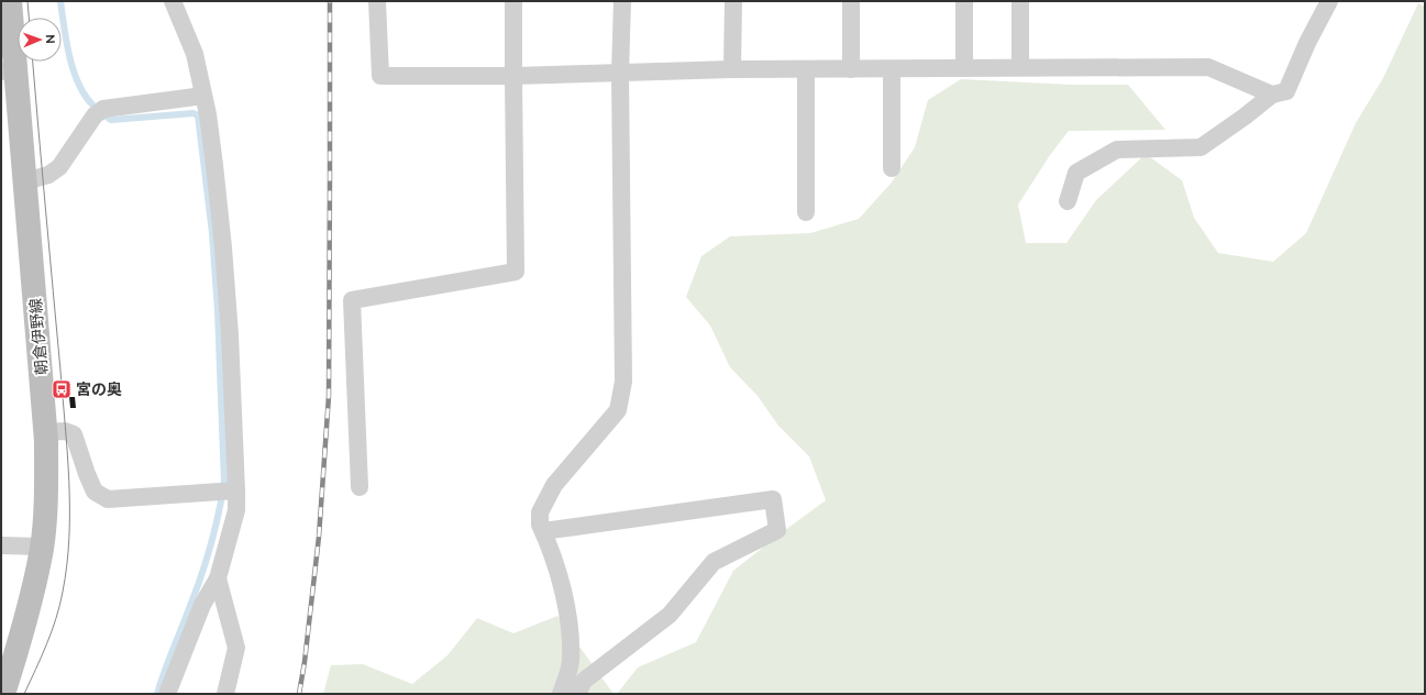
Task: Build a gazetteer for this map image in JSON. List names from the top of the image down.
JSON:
{
  "streets": {
    "main road": ["朝倉伊野線"]
  },
  "places": {
    "bus stop": ["宮の奥"]
  },
  "north": "right"
}
